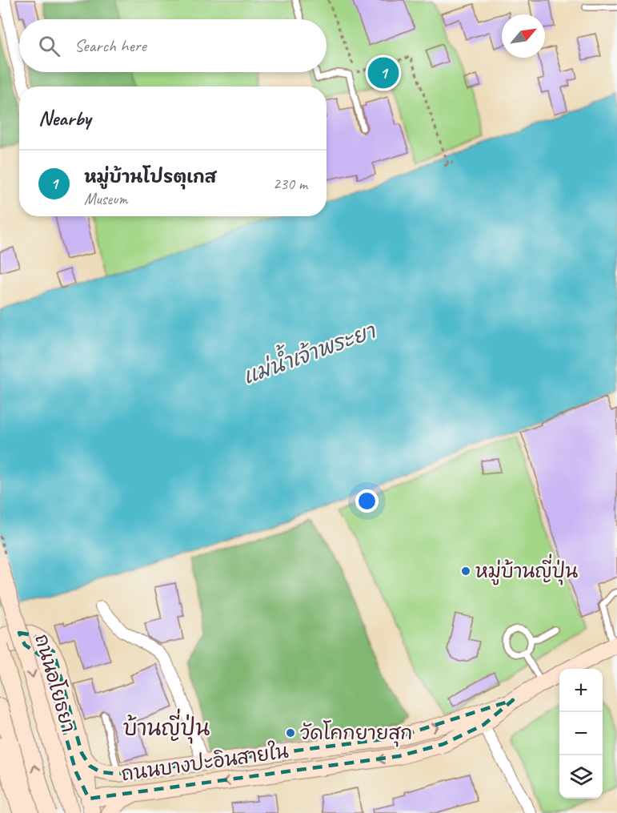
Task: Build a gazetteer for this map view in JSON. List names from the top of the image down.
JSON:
{
  "streets": {
    "main road": ["ถนนอโยธยา", "ถนนบางปะอินสายใน"]
  },
  "districts": ["บ้านญี่ปุ่น"],
  "water": ["แม่น้ำเจ้าพระยา"],
  "places": ["หมู่บ้านญี่ปุ่น", "วัดโคกยายสุก"],
  "north": "top right",
  "page": {
    "search": "Search here",
    "pins": "1",
    "heading": "Nearby",
    "list": [
      {
        "mark": "1",
        "name": "หมู่บ้านโปรตุเกส",
        "note": "Museum",
        "value": "230 m"
      }
    ],
    "map_buttons": ["+", "−"]
  }
}
